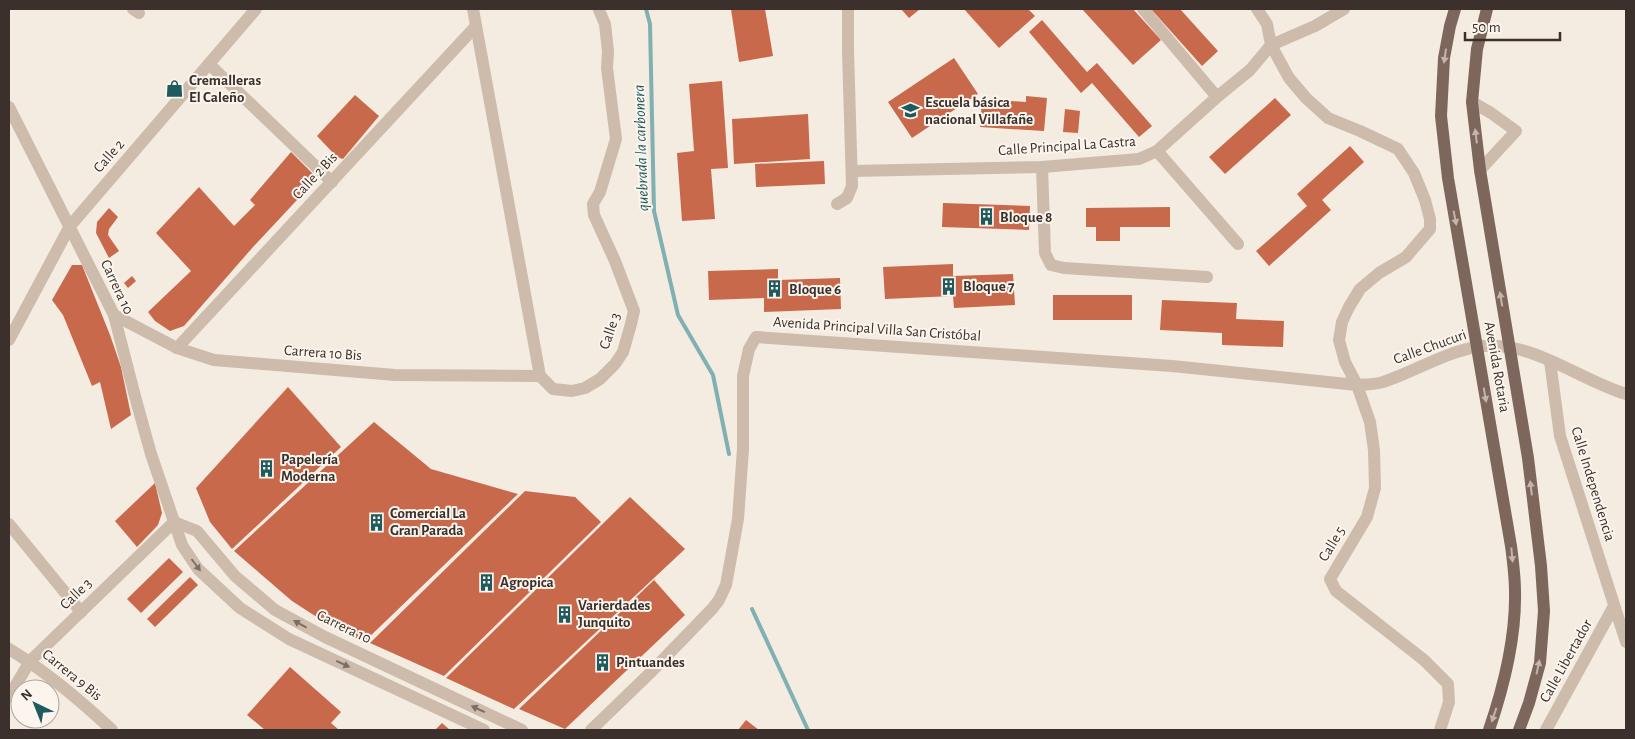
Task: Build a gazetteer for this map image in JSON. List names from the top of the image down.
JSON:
{
  "streets": {
    "main road": ["Avenida Rotaria"],
    "street": [
      "Calle Principal La Castra",
      "Calle 2",
      "Calle 2 Bis",
      "Carrera 10",
      "Avenida Principal Villa San Cristóbal",
      "Calle 3",
      "Calle Chucuri",
      "Carrera 10 Bis",
      "Calle Independencia",
      "Calle 5",
      "Calle Libertador",
      "Carrera 9 Bis"
    ]
  },
  "crossings": [
    ["Calle 2", "Carrera 10"],
    ["Calle 2 Bis", "Carrera 10 Bis"],
    ["Carrera 10", "Calle 3"],
    ["Carrera 10", "Carrera 10 Bis"],
    ["Avenida Principal Villa San Cristóbal", "Calle Chucuri"],
    ["Avenida Principal Villa San Cristóbal", "Calle 5"],
    ["Calle 3", "Carrera 10 Bis"],
    ["Calle 3", "Carrera 9 Bis"],
    ["Calle Chucuri", "Avenida Rotaria"],
    ["Calle Chucuri", "Calle Independencia"],
    ["Calle Chucuri", "Calle 5"],
    ["Calle Independencia", "Calle Libertador"]
  ],
  "water": ["quebrada la carbonera"],
  "places": {
    "shop": ["Cremalleras El Caleño"],
    "school or university": ["Escuela básica nacional Villafañe"],
    "building": [
      "Bloque 8",
      "Bloque 7",
      "Bloque 6",
      "Papelería Moderna",
      "Comercial La Gran Parada",
      "Agropica",
      "Varierdades Junquito",
      "Pintuandes"
    ]
  },
  "scale_bar": "50 m",
  "north": "top left"
}
